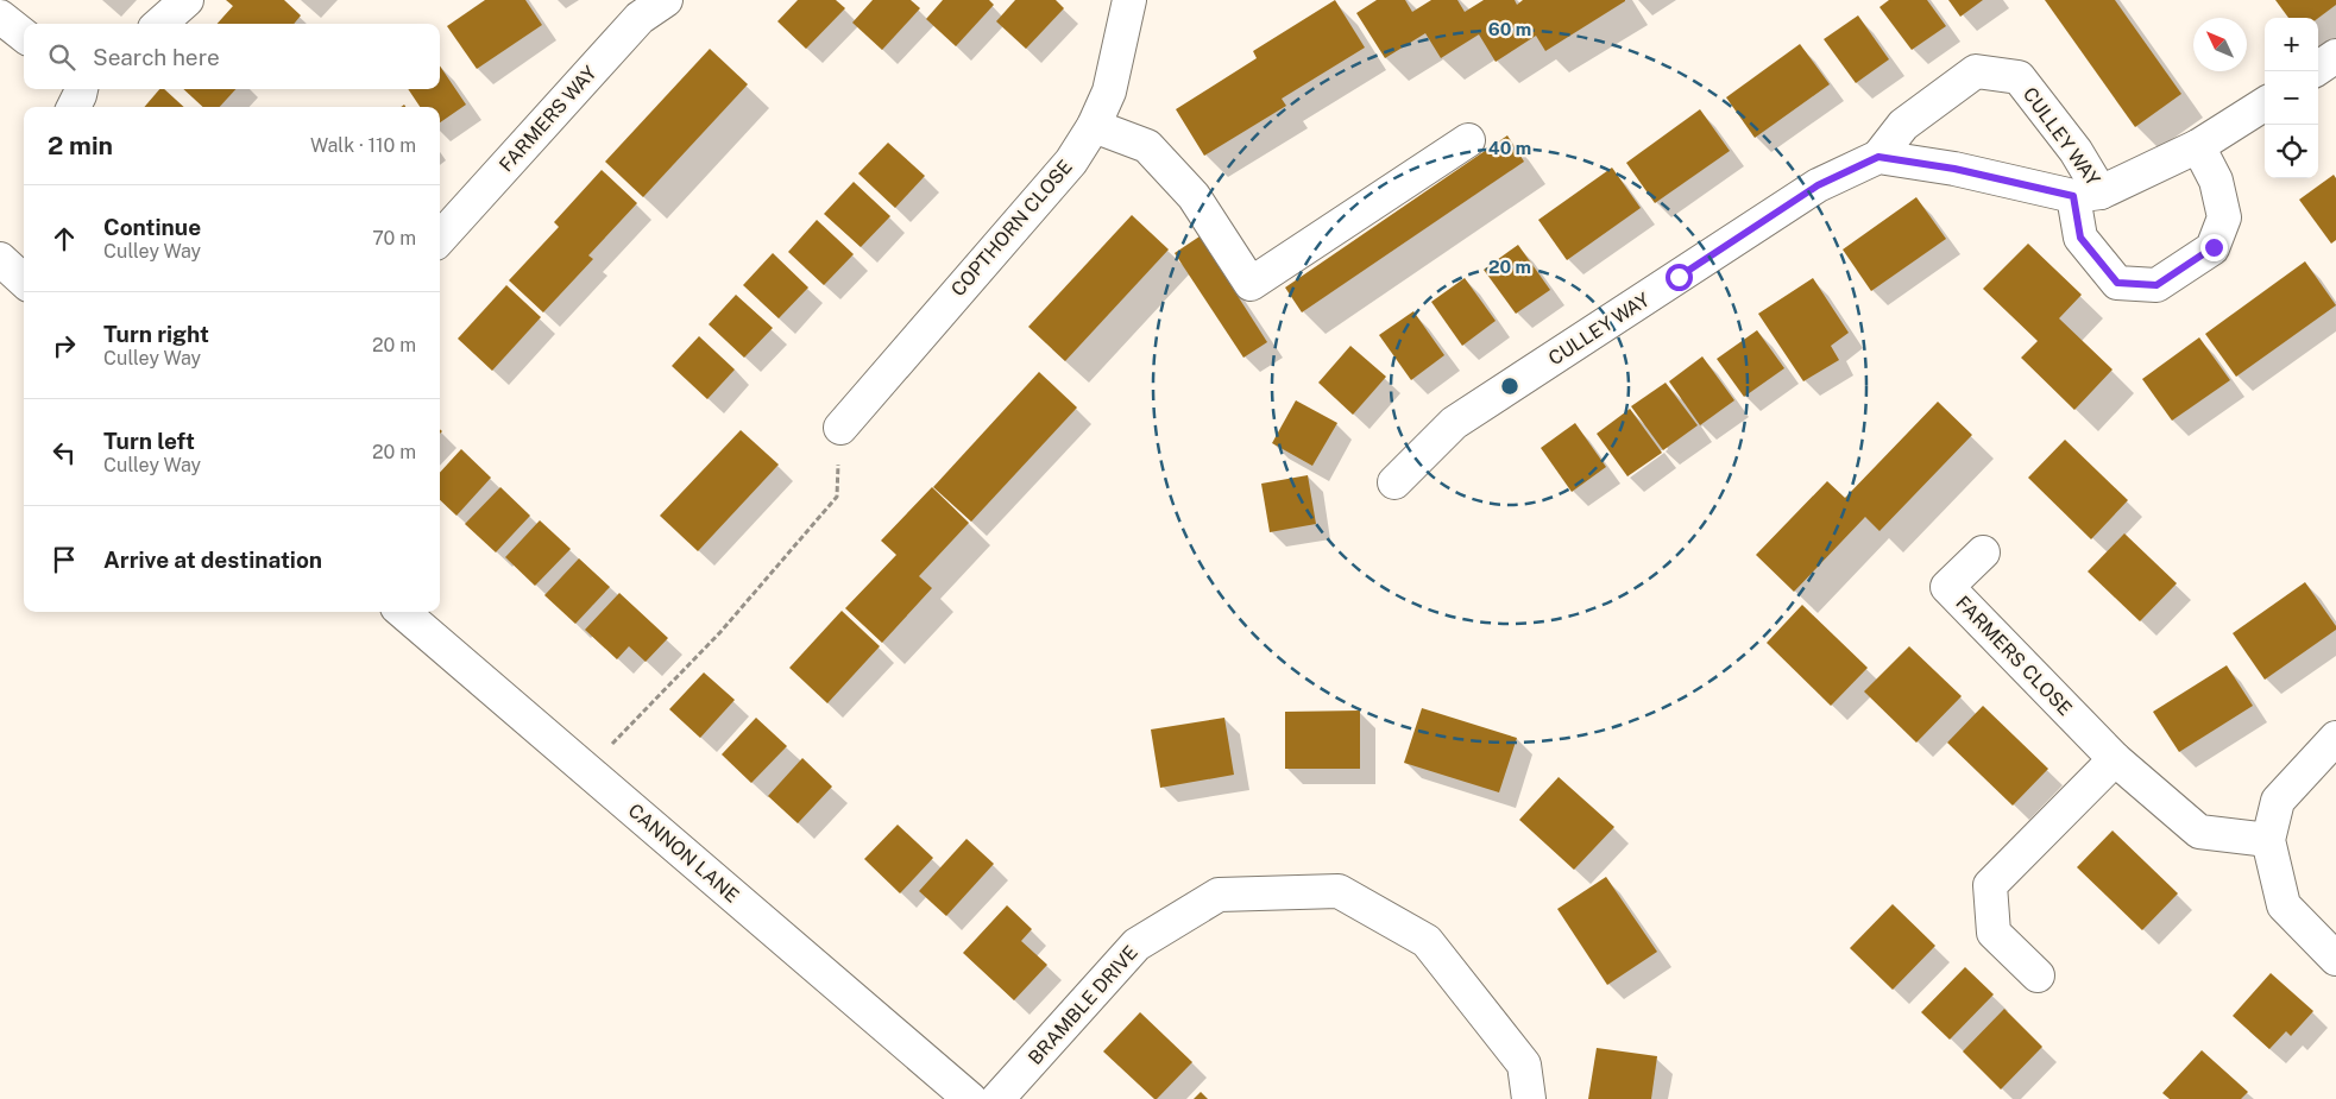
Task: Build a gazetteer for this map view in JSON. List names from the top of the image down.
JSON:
{
  "streets": {
    "street": [
      "FARMERS WAY",
      "CULLEY WAY",
      "COPTHORN CLOSE",
      "FARMERS CLOSE",
      "CANNON LANE",
      "BRAMBLE DRIVE"
    ]
  },
  "north": "top left",
  "page": {
    "map_buttons": ["+", "−"],
    "search": "Search here",
    "heading": ["2 min", "Walk · 110 m"],
    "list": [
      ["Continue", "Culley Way", "70 m"],
      ["Turn right", "Culley Way", "20 m"],
      ["Turn left", "Culley Way", "20 m"],
      "Arrive at destination"
    ]
  },
  "rings": ["60 m", "40 m", "20 m"]
}
